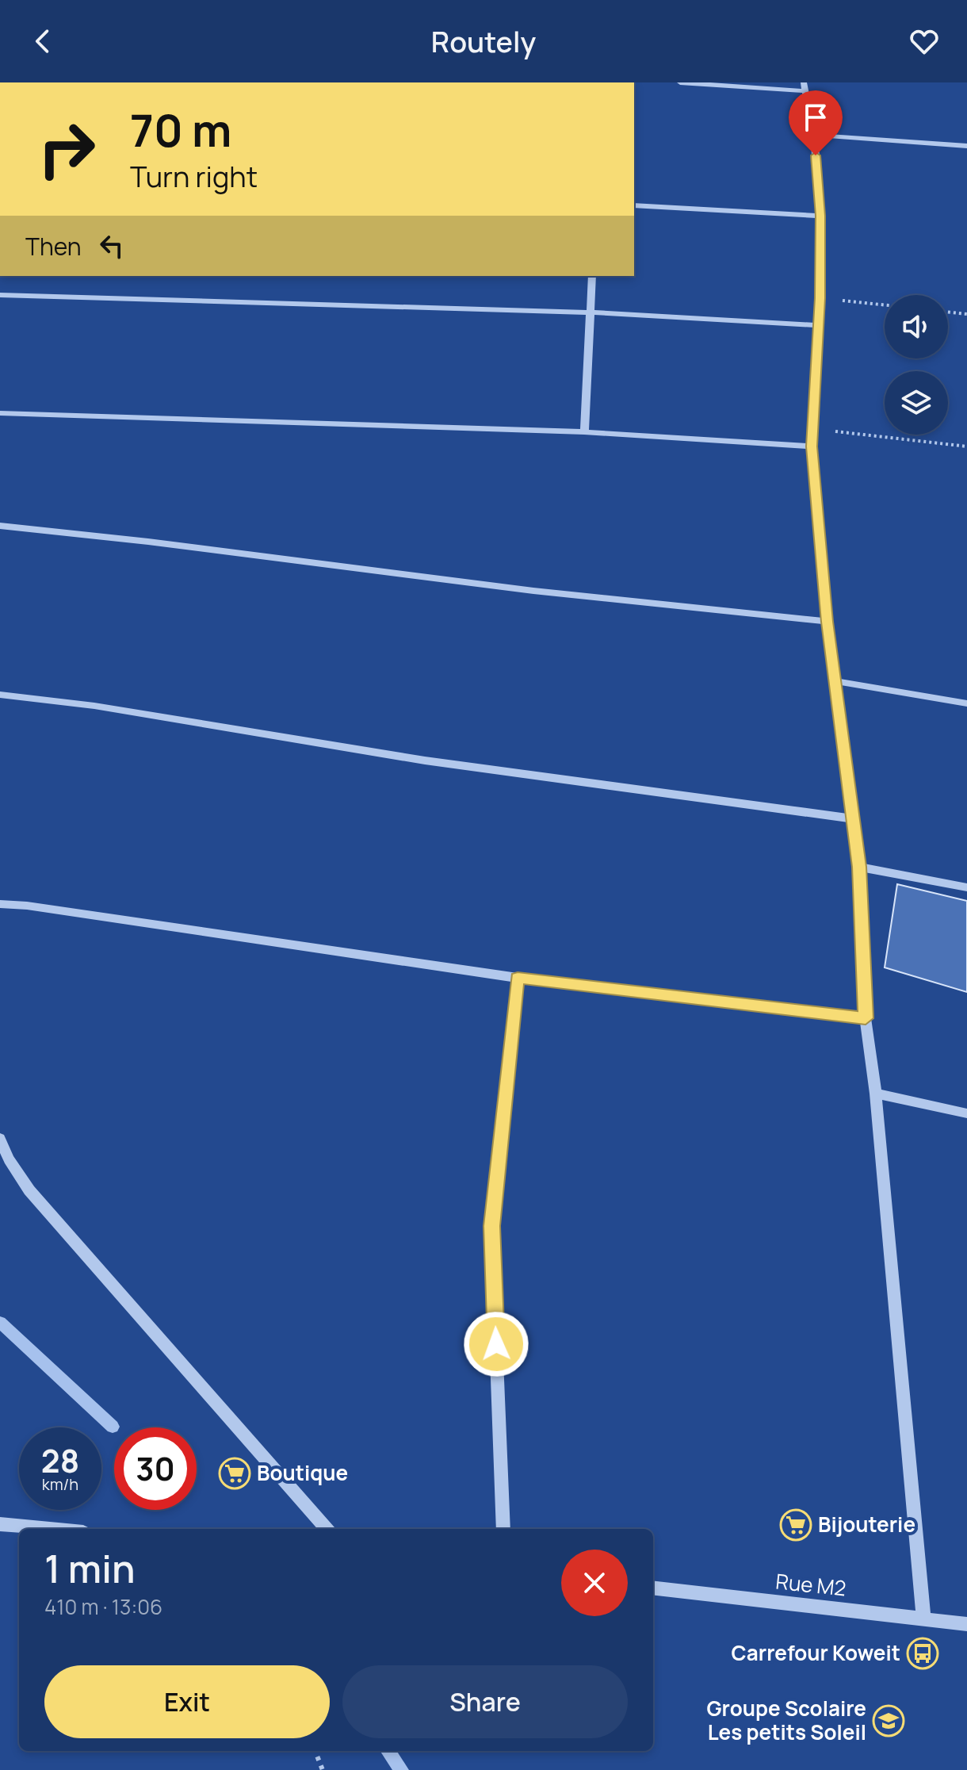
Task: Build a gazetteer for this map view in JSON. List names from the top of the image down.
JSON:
{
  "streets": {
    "street": ["Rue M2"]
  },
  "places": {
    "supermarket": ["Boutique", "Bijouterie"],
    "bus stop": ["Carrefour Koweit"],
    "school or university": ["Groupe Scolaire Les petits Soleil"]
  },
  "page": {
    "header": "Routely",
    "turn": ["70 m", "Turn right"],
    "then": "Then",
    "speed": "28 km/h",
    "limit": "30",
    "heading": ["1 min", "410 m · 13:06"],
    "buttons": ["Exit", "Share"]
  }
}
